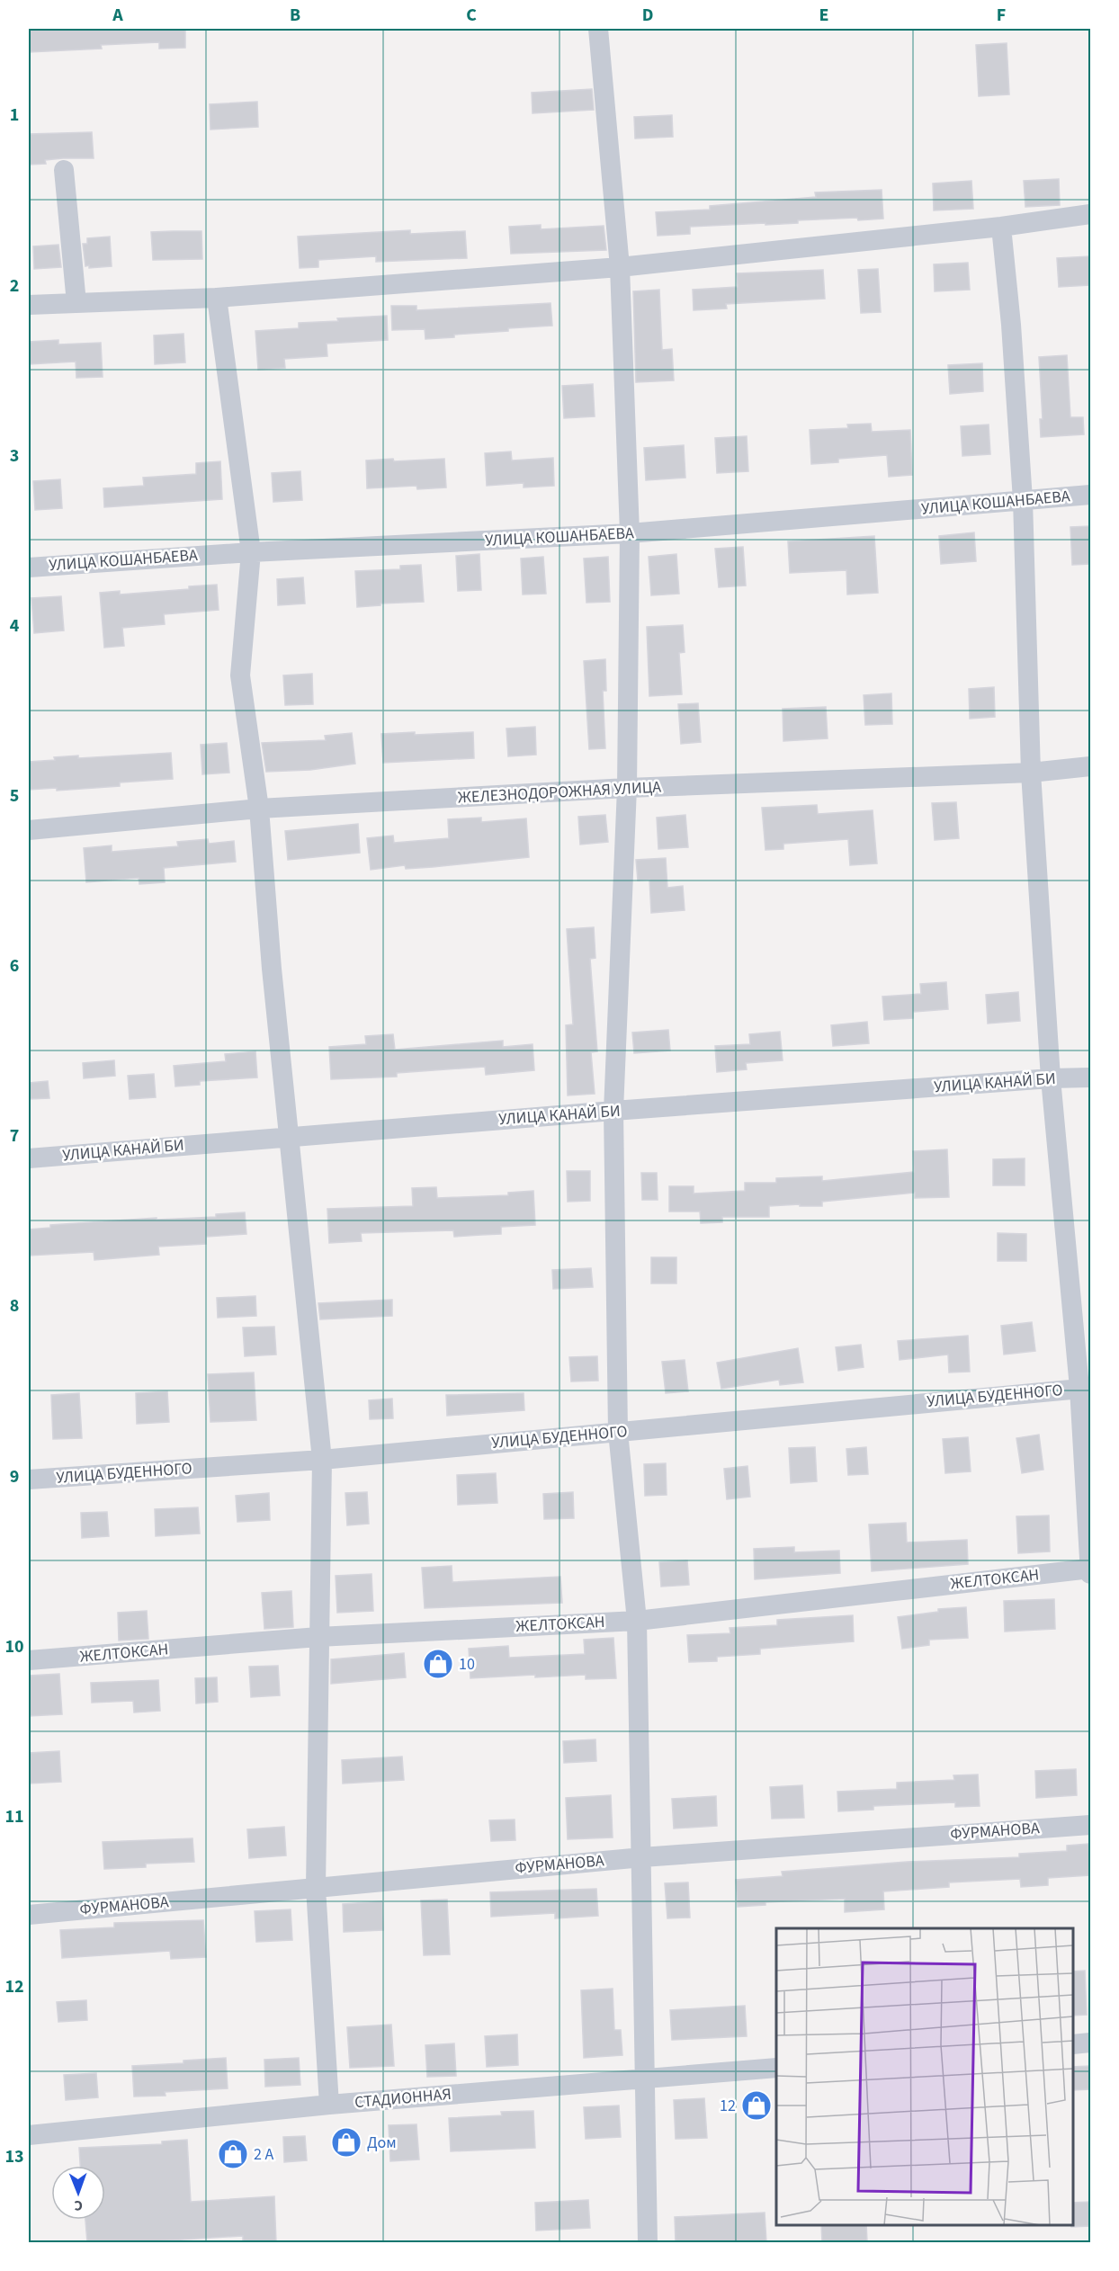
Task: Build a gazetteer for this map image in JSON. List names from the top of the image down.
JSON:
{
  "streets": {
    "street": [
      "УЛИЦА КОШАНБАЕВА",
      "ЖЕЛЕЗНОДОРОЖНАЯ УЛИЦА",
      "УЛИЦА КАНАЙ БИ",
      "УЛИЦА БУДЕННОГО",
      "ЖЕЛТОКСАН",
      "ФУРМАНОВА",
      "СТАДИОННАЯ"
    ]
  },
  "places": {
    "shop": [
      "10",
      "12",
      "Дом",
      "2 А"
    ]
  },
  "north": "bottom",
  "grid": {
    "columns": [
      "A",
      "B",
      "C",
      "D",
      "E",
      "F"
    ],
    "rows": [
      "1",
      "2",
      "3",
      "4",
      "5",
      "6",
      "7",
      "8",
      "9",
      "10",
      "11",
      "12",
      "13"
    ]
  }
}
